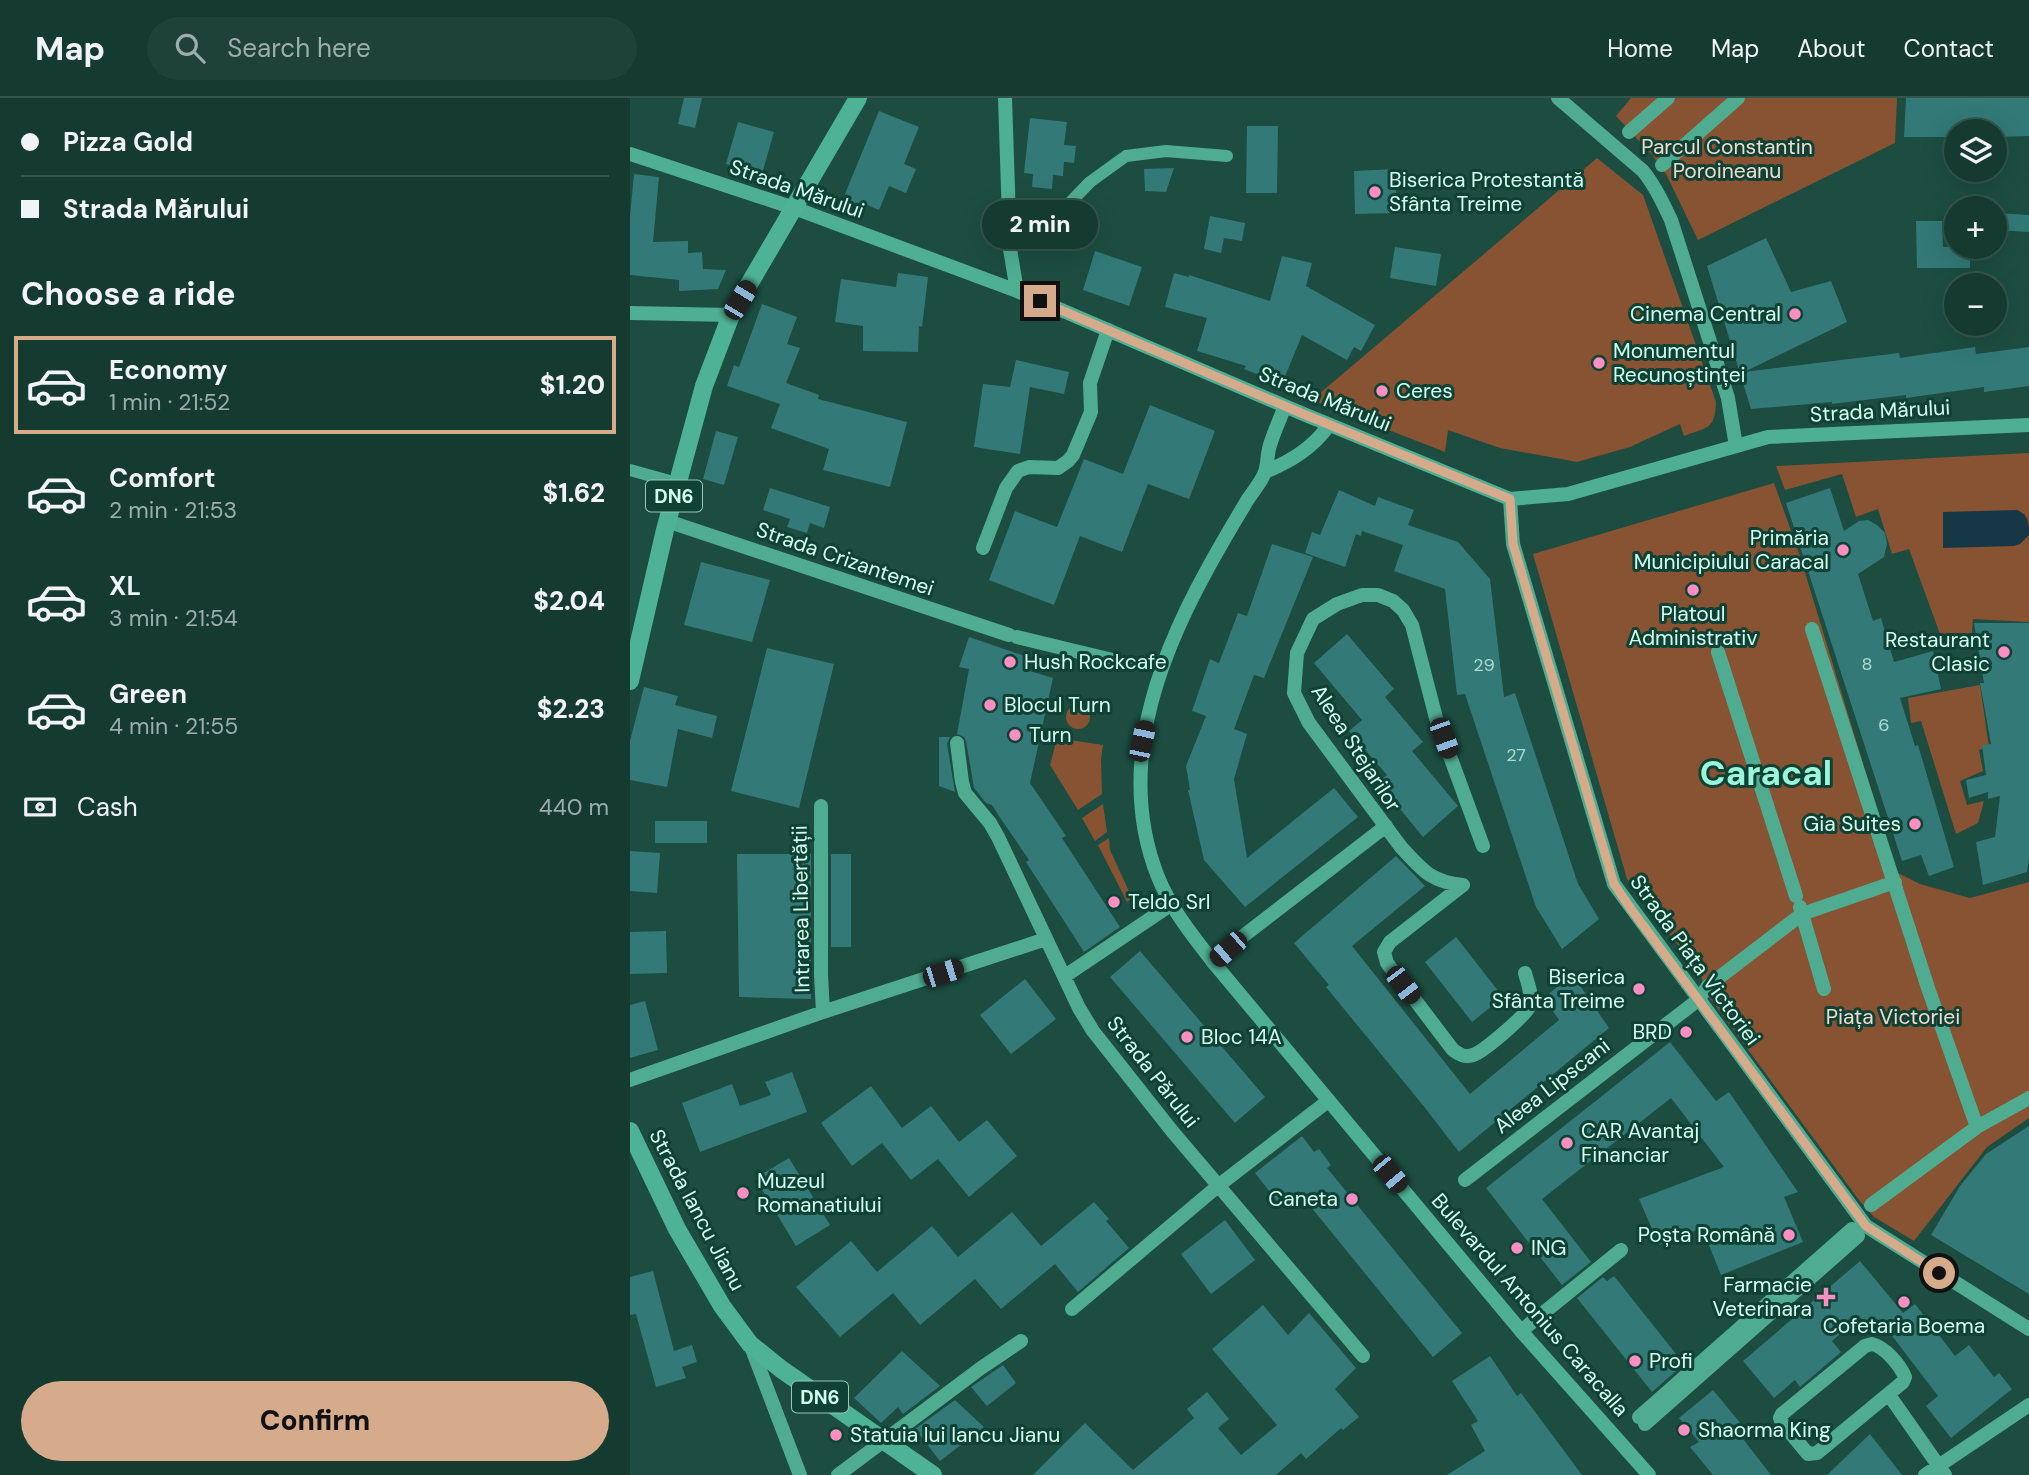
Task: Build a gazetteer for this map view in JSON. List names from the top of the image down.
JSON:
{
  "streets": {
    "main road": [
      "Strada Mărului",
      "DN6",
      "Strada Iancu Jianu",
      "Bulevardul Antonius Caracalla"
    ],
    "street": [
      "Strada Crizantemei",
      "Aleea Stejarilor",
      "Intrarea Libertății",
      "Strada Piața Victoriei",
      "Strada Părului",
      "Aleea Lipscani"
    ]
  },
  "crossings": [
    ["Strada Mărului", "DN6"],
    ["Strada Mărului", "Strada Piața Victoriei"],
    ["Strada Mărului", "Bulevardul Antonius Caracalla"],
    ["DN6", "Strada Crizantemei"],
    ["Aleea Stejarilor", "Bulevardul Antonius Caracalla"],
    ["Intrarea Libertății", "Strada Părului"],
    ["Strada Piața Victoriei", "Aleea Lipscani"]
  ],
  "districts": ["Caracal"],
  "parks": ["Parcul Constantin Poroineanu", "Piața Victoriei"],
  "places": {
    "other": [
      "Biserica Protestantă Sfânta Treime",
      "Cinema Central",
      "Monumentul Recunoștinței",
      "Ceres",
      "Primăria Municipiului Caracal",
      "Platoul Administrativ",
      "Restaurant Clasic",
      "Hush Rockcafe",
      "Blocul Turn",
      "Turn",
      "Gia Suites",
      "Teldo Srl",
      "Biserica Sfânta Treime",
      "BRD",
      "Bloc 14A",
      "CAR Avantaj Financiar",
      "Muzeul Romanatiului",
      "Caneta",
      "Poșta Română",
      "ING",
      "Cofetaria Boema",
      "Profi",
      "Shaorma King",
      "Statuia lui Iancu Jianu"
    ],
    "health": ["Farmacie Veterinara"]
  },
  "house_numbers": [
    "8",
    "29",
    "6",
    "27"
  ],
  "page": {
    "header": "Map",
    "search": "Search here",
    "nav": [
      "Home",
      "Map",
      "About",
      "Contact"
    ],
    "banner": ["Pizza Gold", "Strada Mărului"],
    "map_buttons": ["+", "−"],
    "bubble": "2 min",
    "heading": "Choose a ride",
    "list": [
      {
        "name": "Economy",
        "note": "1 min · 21:52",
        "value": "$1.20"
      },
      {
        "name": "Comfort",
        "note": "2 min · 21:53",
        "value": "$1.62"
      },
      {
        "name": "XL",
        "note": "3 min · 21:54",
        "value": "$2.04"
      },
      {
        "name": "Green",
        "note": "4 min · 21:55",
        "value": "$2.23"
      }
    ],
    "pay": ["Cash", "440 m"],
    "buttons": "Confirm"
  }
}
